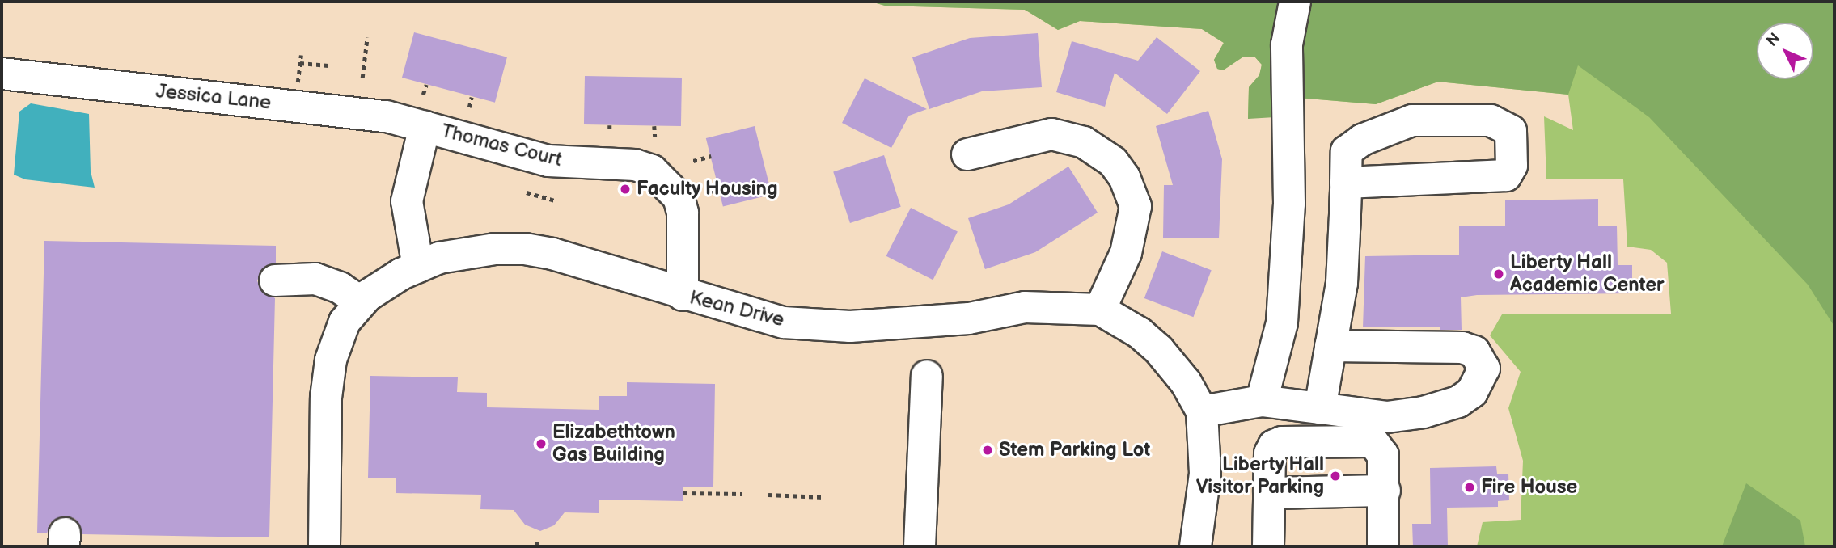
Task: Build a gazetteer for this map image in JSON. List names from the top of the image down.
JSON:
{
  "streets": {
    "street": ["Jessica Lane", "Thomas Court", "Kean Drive"]
  },
  "crossings": [
    ["Jessica Lane", "Thomas Court"],
    ["Thomas Court", "Kean Drive"]
  ],
  "places": [
    "Faculty Housing",
    "Liberty Hall Academic Center",
    "Elizabethtown Gas Building",
    "Stem Parking Lot",
    "Liberty Hall Visitor Parking",
    "Fire House"
  ],
  "north": "top left"
}
